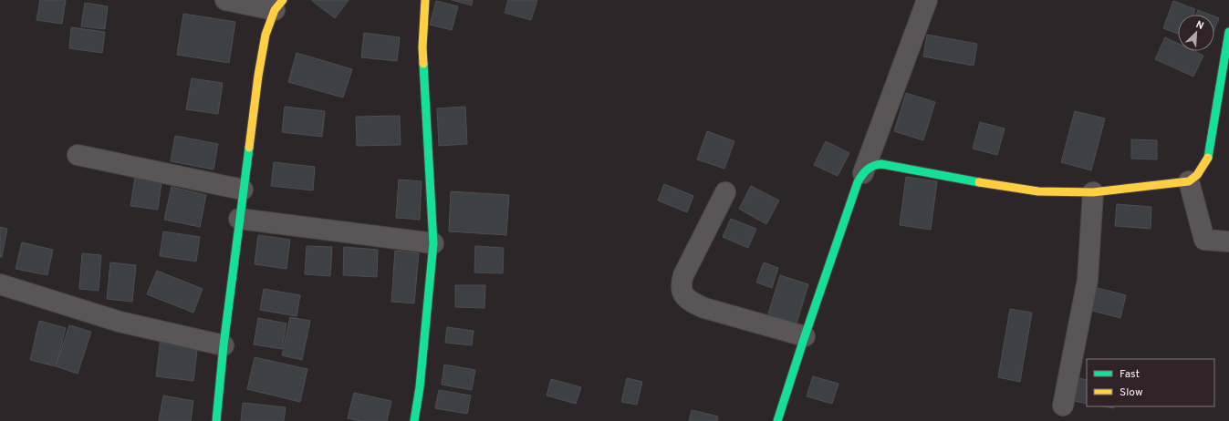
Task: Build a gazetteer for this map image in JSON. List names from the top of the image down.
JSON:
{
  "legend": ["Fast", "Slow"],
  "north": "top right"
}
